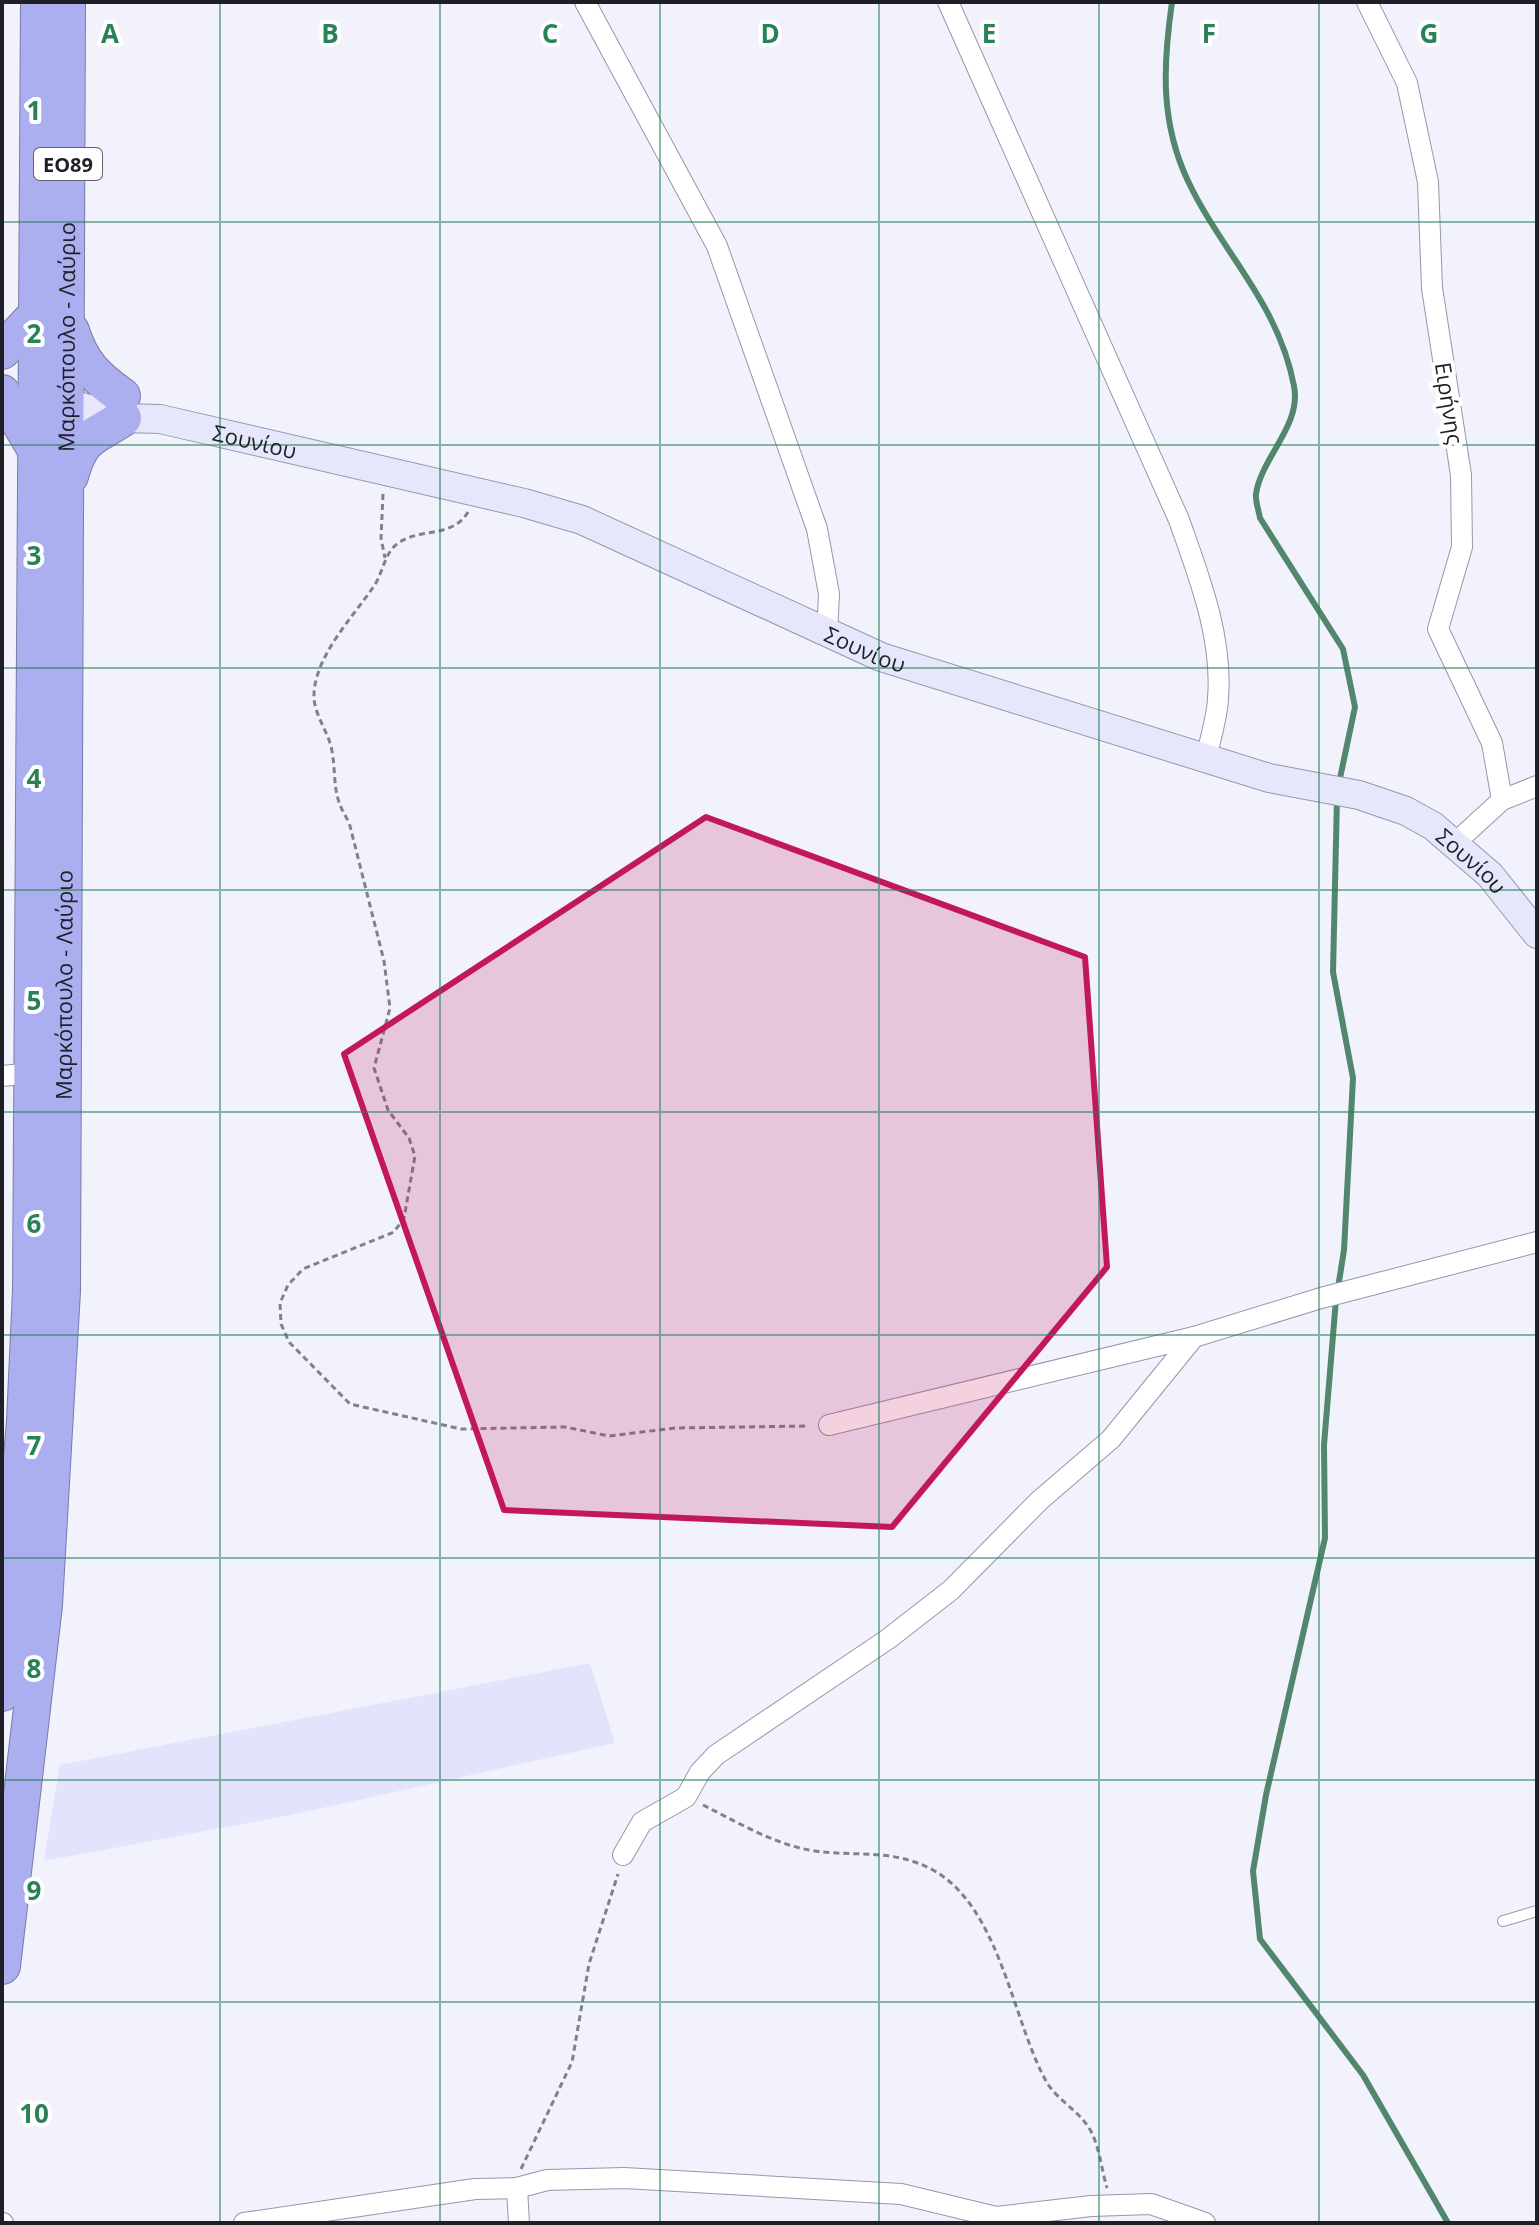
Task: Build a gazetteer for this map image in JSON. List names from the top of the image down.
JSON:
{
  "streets": {
    "highway": ["ΕΟ89", "Μαρκόπουλο - Λαύριο"],
    "main road": ["Σουνίου"],
    "street": ["Ειρήνης"]
  },
  "crossings": [
    ["Μαρκόπουλο - Λαύριο", "Σουνίου"]
  ],
  "grid": {
    "columns": [
      "A",
      "B",
      "C",
      "D",
      "E",
      "F",
      "G"
    ],
    "rows": [
      "1",
      "2",
      "3",
      "4",
      "5",
      "6",
      "7",
      "8",
      "9",
      "10"
    ]
  }
}
